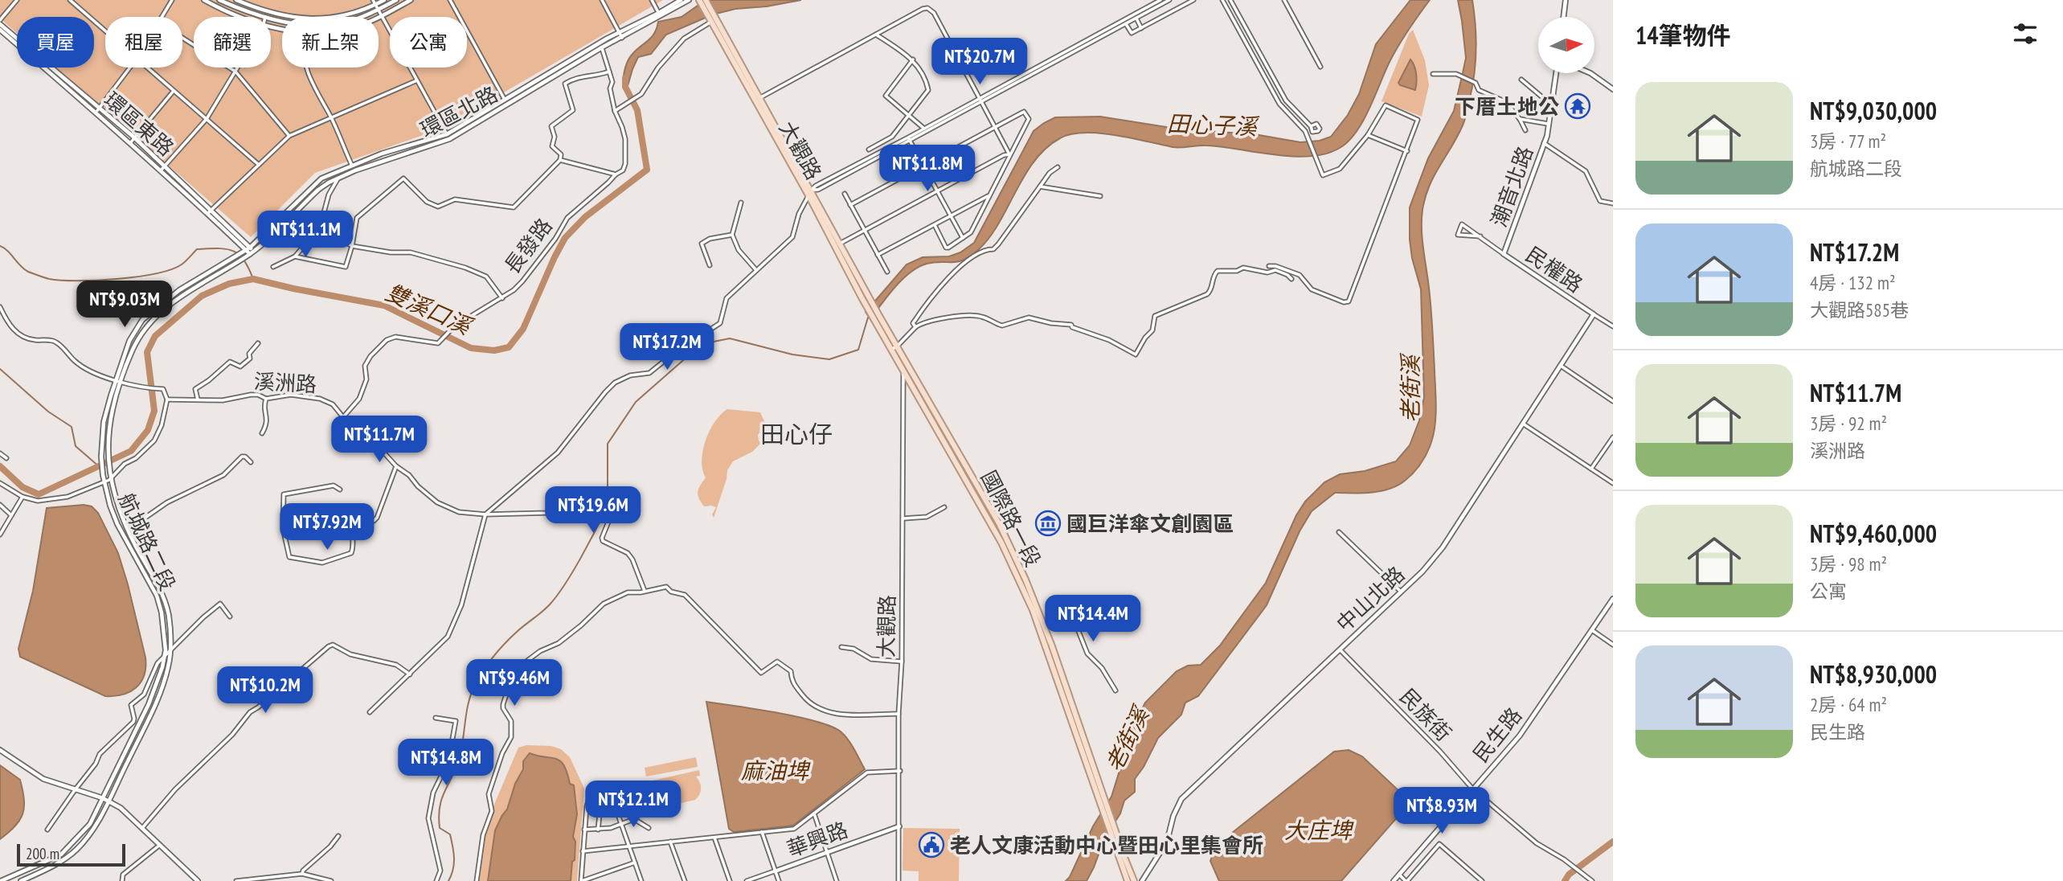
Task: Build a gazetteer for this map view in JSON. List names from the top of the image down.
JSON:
{
  "streets": {
    "main road": ["大觀路", "國際路一段"],
    "street": [
      "環區北路",
      "環區東路",
      "潮音北路",
      "長發路",
      "民權路",
      "溪洲路",
      "航城路二段",
      "中山北路",
      "民族街",
      "民生路",
      "華興路"
    ]
  },
  "crossings": [
    ["環區北路", "環區東路"],
    ["環區北路", "長發路"],
    ["環區北路", "航城路二段"],
    ["環區東路", "航城路二段"],
    ["大觀路", "國際路一段"],
    ["大觀路", "華興路"],
    ["潮音北路", "民權路"],
    ["民權路", "中山北路"],
    ["中山北路", "民族街"],
    ["民族街", "民生路"]
  ],
  "districts": ["田心仔"],
  "water": [
    "田心子溪",
    "雙溪口溪",
    "老街溪",
    "麻油埤",
    "大庄埤"
  ],
  "places": {
    "temple": ["下厝土地公"],
    "museum": ["國巨洋傘文創園區"],
    "public building": ["老人文康活動中心暨田心里集會所"]
  },
  "scale_bar": "200 m",
  "north": "right",
  "page": {
    "heading": "14筆物件",
    "chip": [
      "買屋",
      "租屋",
      "篩選",
      "新上架",
      "公寓"
    ],
    "price": [
      "NT$20.7M",
      "NT$11.8M",
      "NT$11.1M",
      "NT$9.03M",
      "NT$17.2M",
      "NT$11.7M",
      "NT$19.6M",
      "NT$7.92M",
      "NT$14.4M",
      "NT$9.46M",
      "NT$10.2M",
      "NT$14.8M",
      "NT$12.1M",
      "NT$8.93M"
    ],
    "list": [
      {
        "name": "NT$9,030,000",
        "note": "3房 · 77 m² · 航城路二段"
      },
      {
        "name": "NT$17.2M",
        "note": "4房 · 132 m² · 大觀路585巷"
      },
      {
        "name": "NT$11.7M",
        "note": "3房 · 92 m² · 溪洲路"
      },
      {
        "name": "NT$9,460,000",
        "note": "3房 · 98 m² · 公寓"
      },
      {
        "name": "NT$8,930,000",
        "note": "2房 · 64 m² · 民生路"
      }
    ],
    "scale": "200 m"
  }
}
